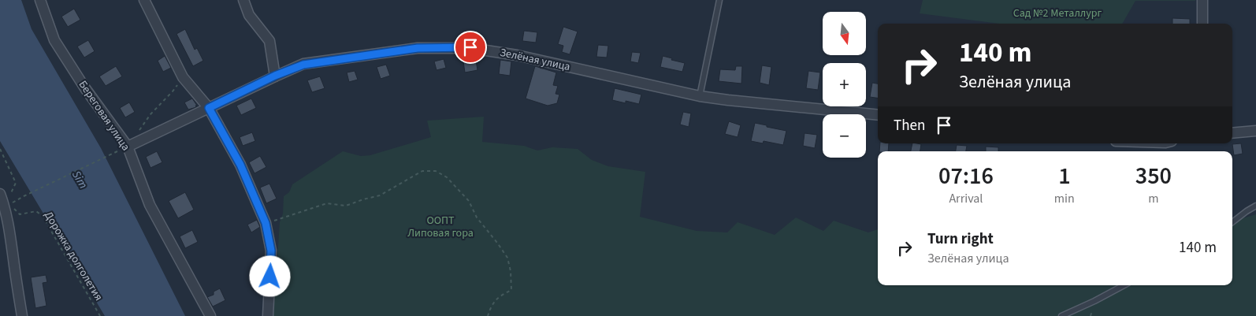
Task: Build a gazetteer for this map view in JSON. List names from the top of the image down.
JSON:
{
  "streets": {
    "street": ["Зелёная улица", "Береговая улица"],
    "path": ["Дорожка долголетия"]
  },
  "crossings": [
    ["Зелёная улица", "Береговая улица"]
  ],
  "water": ["Sim"],
  "parks": ["Сад №2 Металлург", "ООПТ Липовая гора"],
  "north": "bottom",
  "page": {
    "map_buttons": ["+", "−"],
    "turn": ["140 m", "Зелёная улица"],
    "then": "Then",
    "eta": [
      "07:16",
      "Arrival",
      "1",
      "min",
      "350",
      "m"
    ],
    "list": [
      {
        "name": "Turn right",
        "note": "Зелёная улица",
        "value": "140 m"
      }
    ]
  }
}
